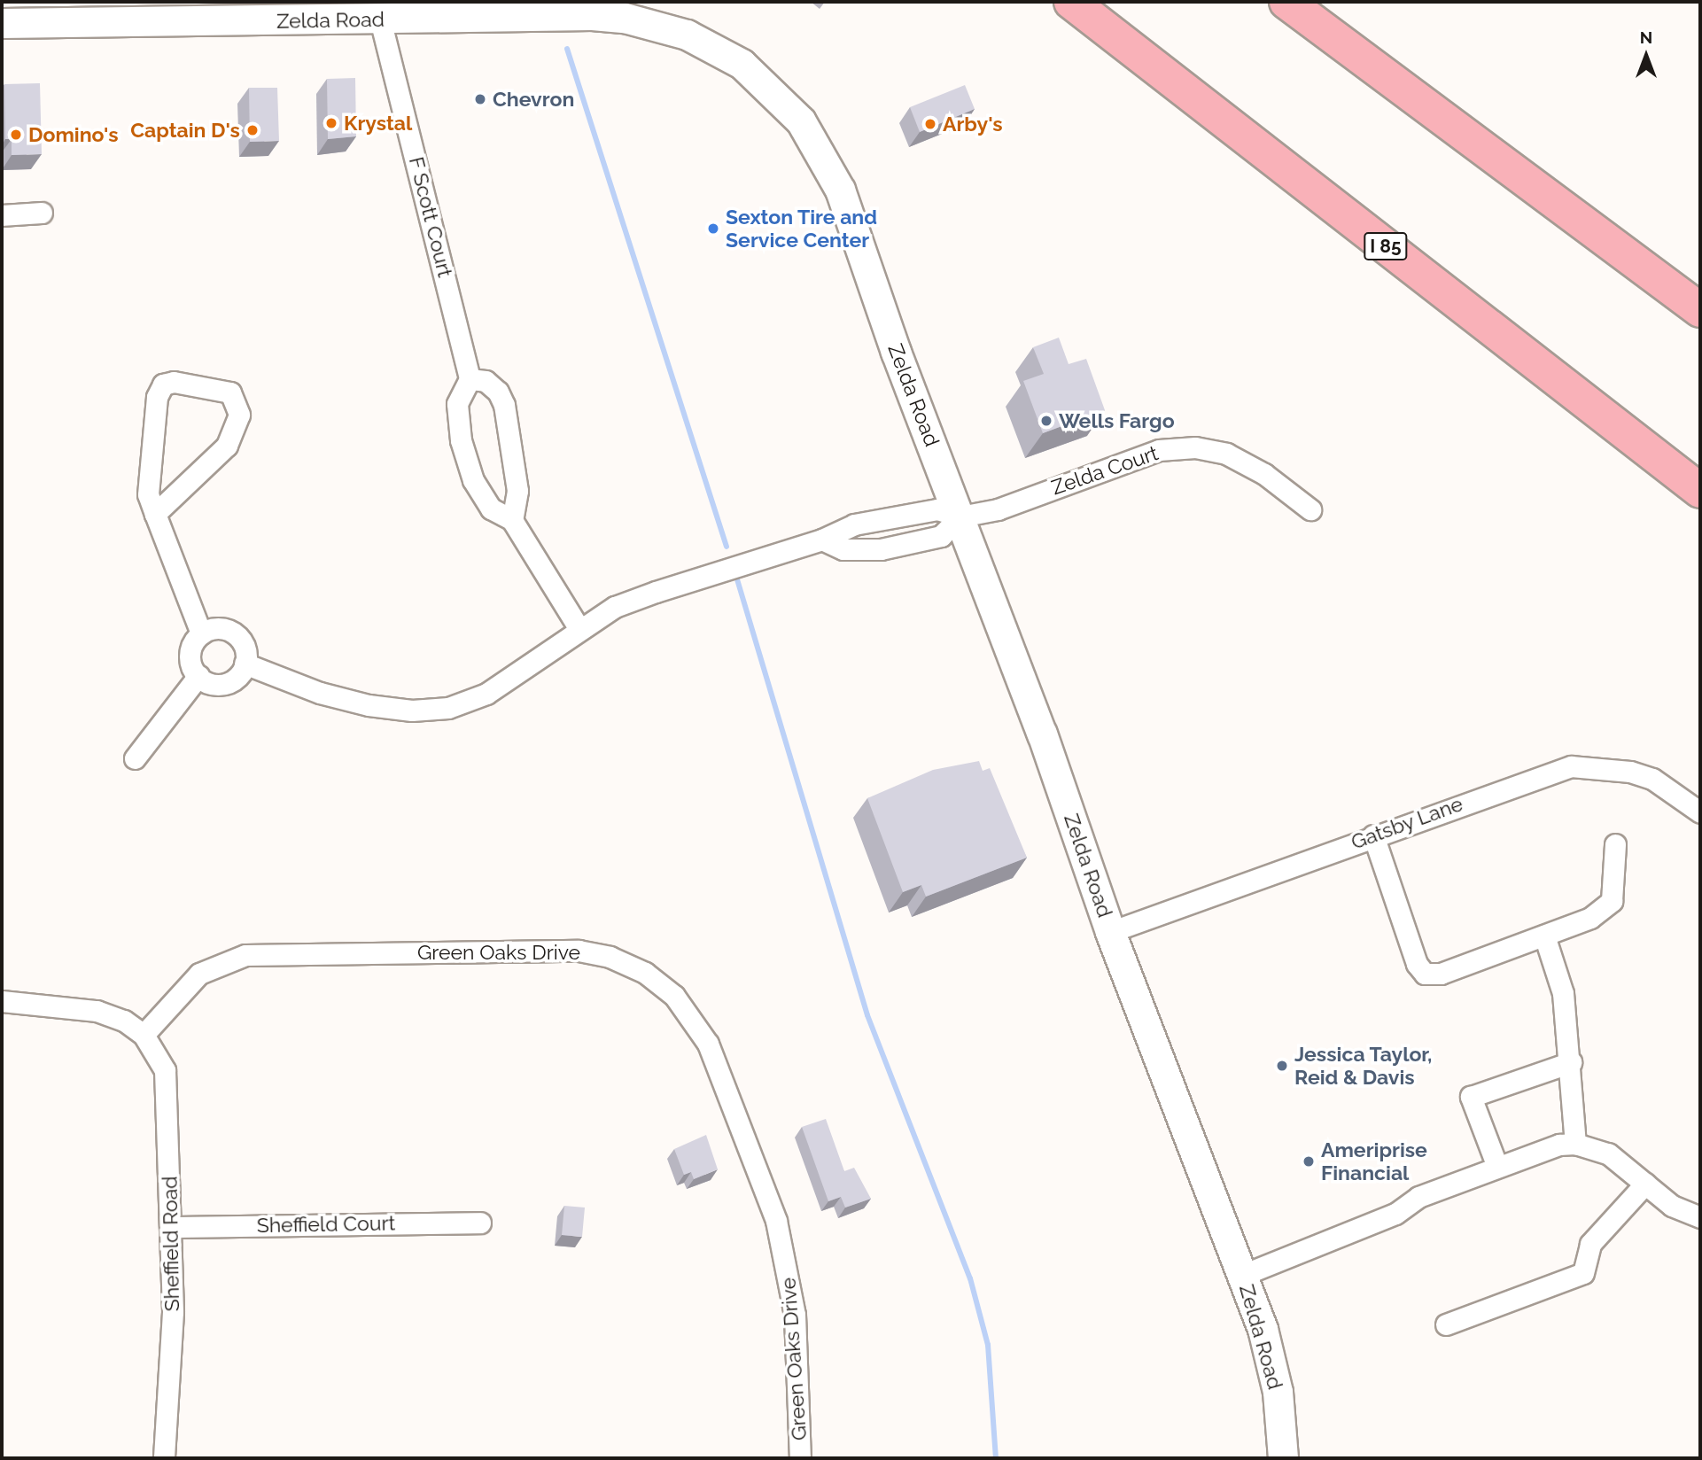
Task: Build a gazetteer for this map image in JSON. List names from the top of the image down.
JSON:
{
  "streets": {
    "highway": ["I 85"],
    "main road": ["Zelda Road"],
    "street": [
      "F Scott Court",
      "Zelda Court",
      "Gatsby Lane",
      "Green Oaks Drive",
      "Sheffield Court",
      "Sheffield Road"
    ]
  },
  "crossings": [
    ["Zelda Road", "F Scott Court"],
    ["Zelda Road", "Zelda Court"],
    ["Zelda Road", "Gatsby Lane"],
    ["Green Oaks Drive", "Sheffield Road"],
    ["Sheffield Court", "Sheffield Road"]
  ],
  "places": [
    "Chevron",
    "Krystal",
    "Arby's",
    "Captain D's",
    "Domino's",
    "Sexton Tire and Service Center",
    "Wells Fargo",
    "Jessica Taylor, Reid & Davis",
    "Ameriprise Financial"
  ],
  "north": "top"
}
